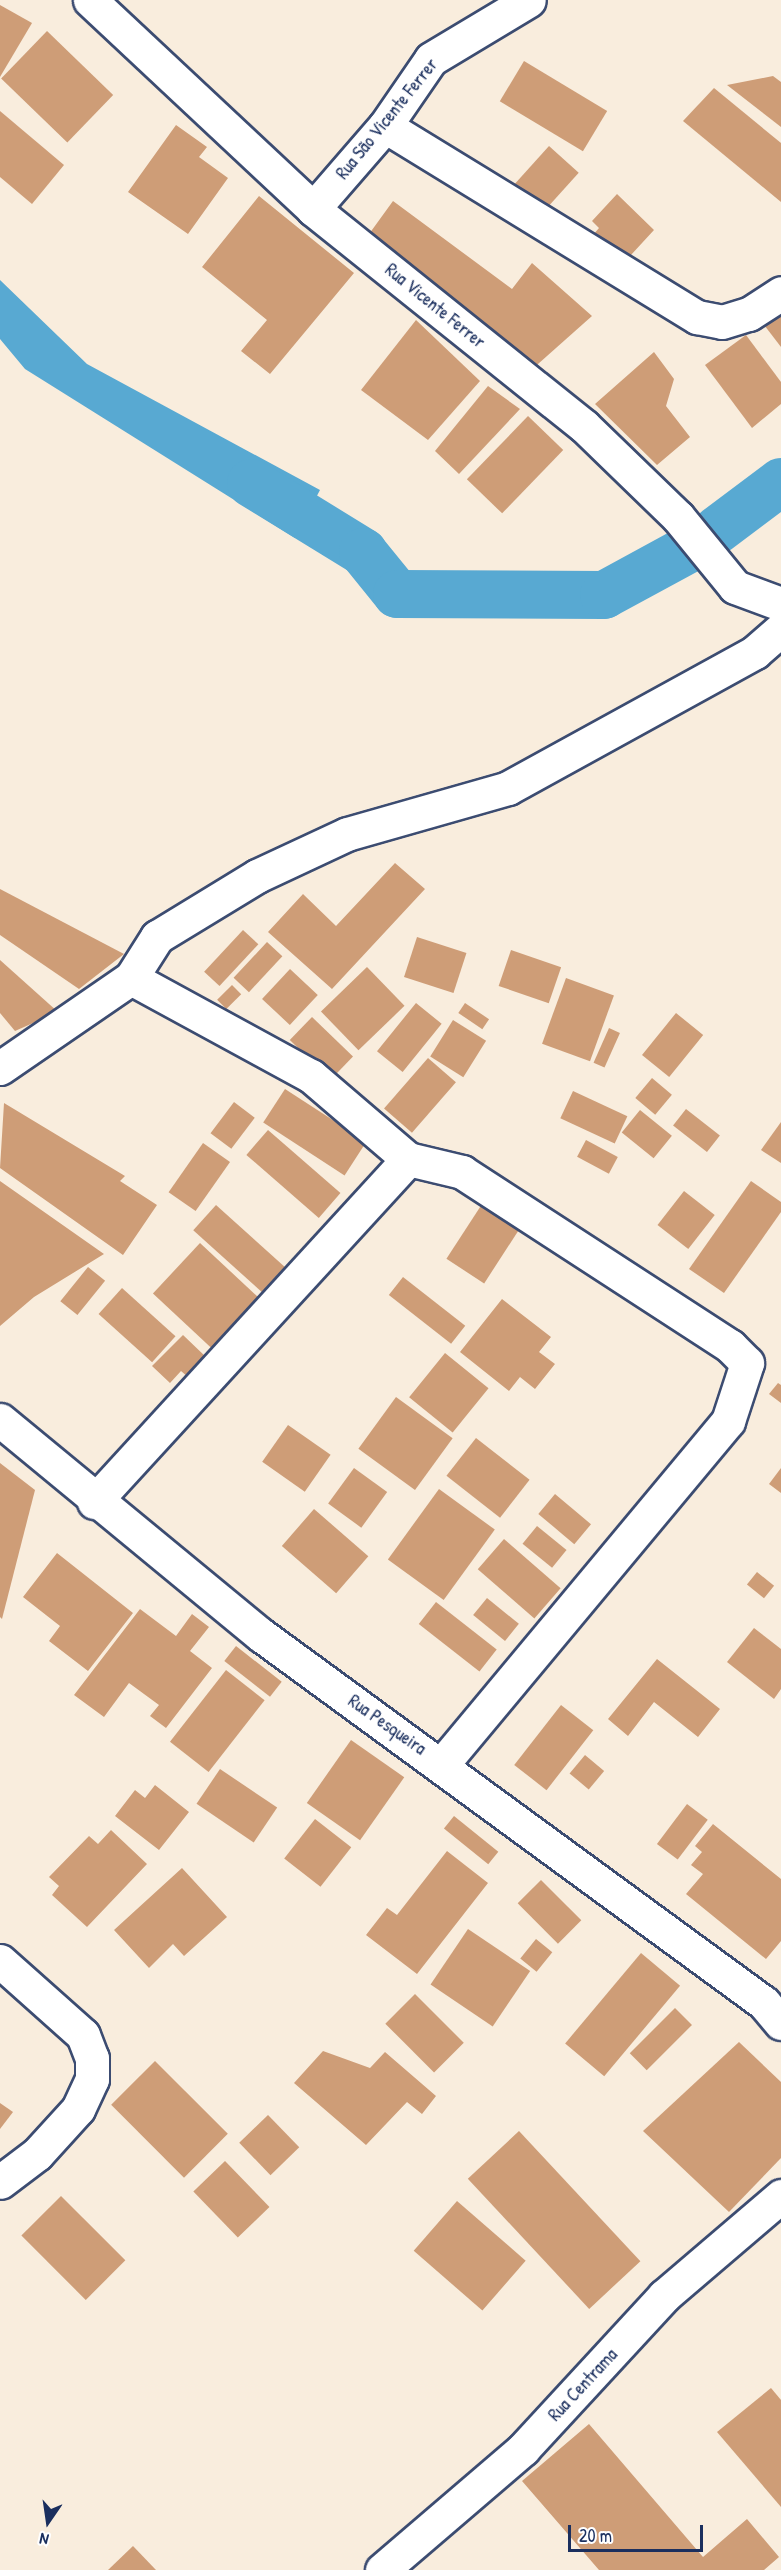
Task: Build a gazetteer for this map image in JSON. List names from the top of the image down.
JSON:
{
  "streets": {
    "street": [
      "Rua São Vicente Ferrer",
      "Rua Vicente Ferrer",
      "Rua Pesqueira",
      "Rua Centrama"
    ]
  },
  "crossings": [
    ["Rua São Vicente Ferrer", "Rua Vicente Ferrer"]
  ],
  "scale_bar": "20 m",
  "north": "bottom"
}
